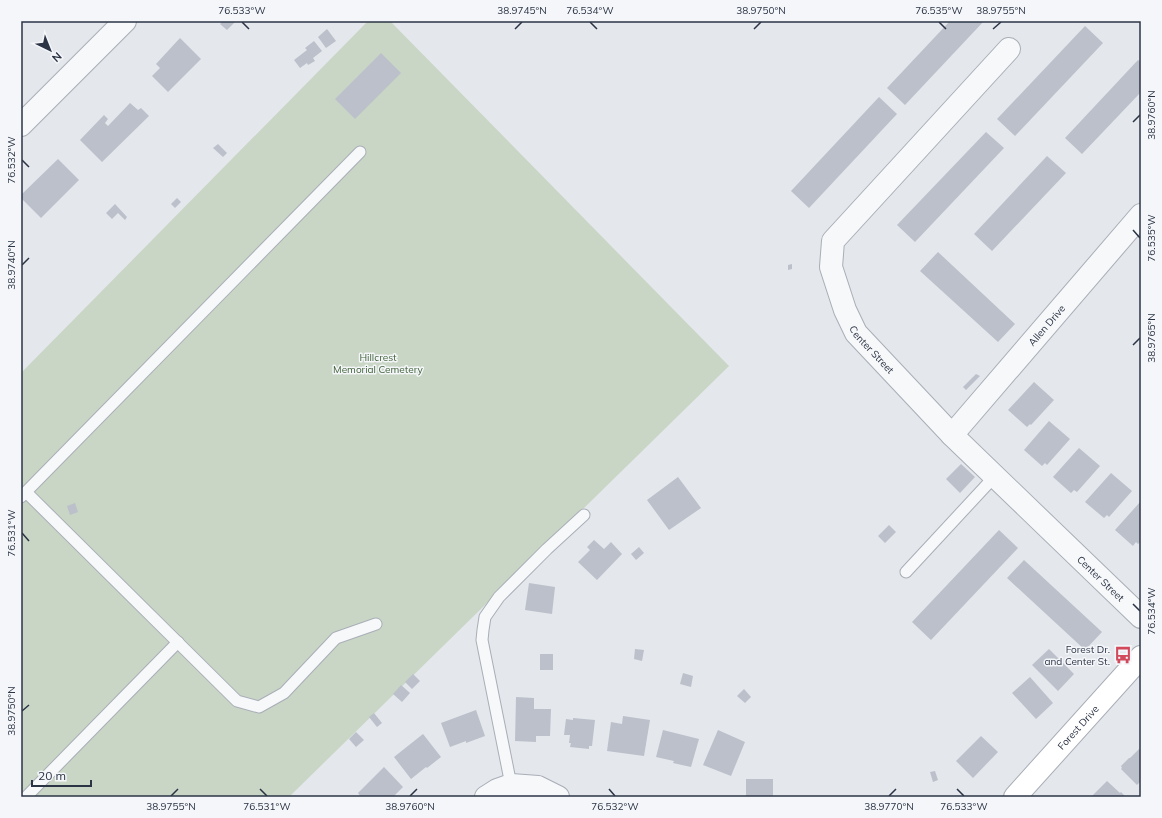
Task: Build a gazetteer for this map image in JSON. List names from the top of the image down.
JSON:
{
  "streets": {
    "street": ["Allen Drive", "Center Street", "Forest Drive"]
  },
  "crossings": [
    ["Allen Drive", "Center Street"]
  ],
  "parks": ["Hillcrest Memorial Cemetery"],
  "places": {
    "bus stop": ["Forest Dr. and Center St."]
  },
  "scale_bar": "20 m",
  "north": "bottom right",
  "coordinates": [
    "76.533°W",
    "38.9745°N",
    "76.534°W",
    "38.9750°N",
    "76.535°W",
    "38.9755°N",
    "38.9760°N",
    "76.532°W",
    "38.9740°N",
    "38.9765°N",
    "76.531°W",
    "38.9770°N"
  ]
}
